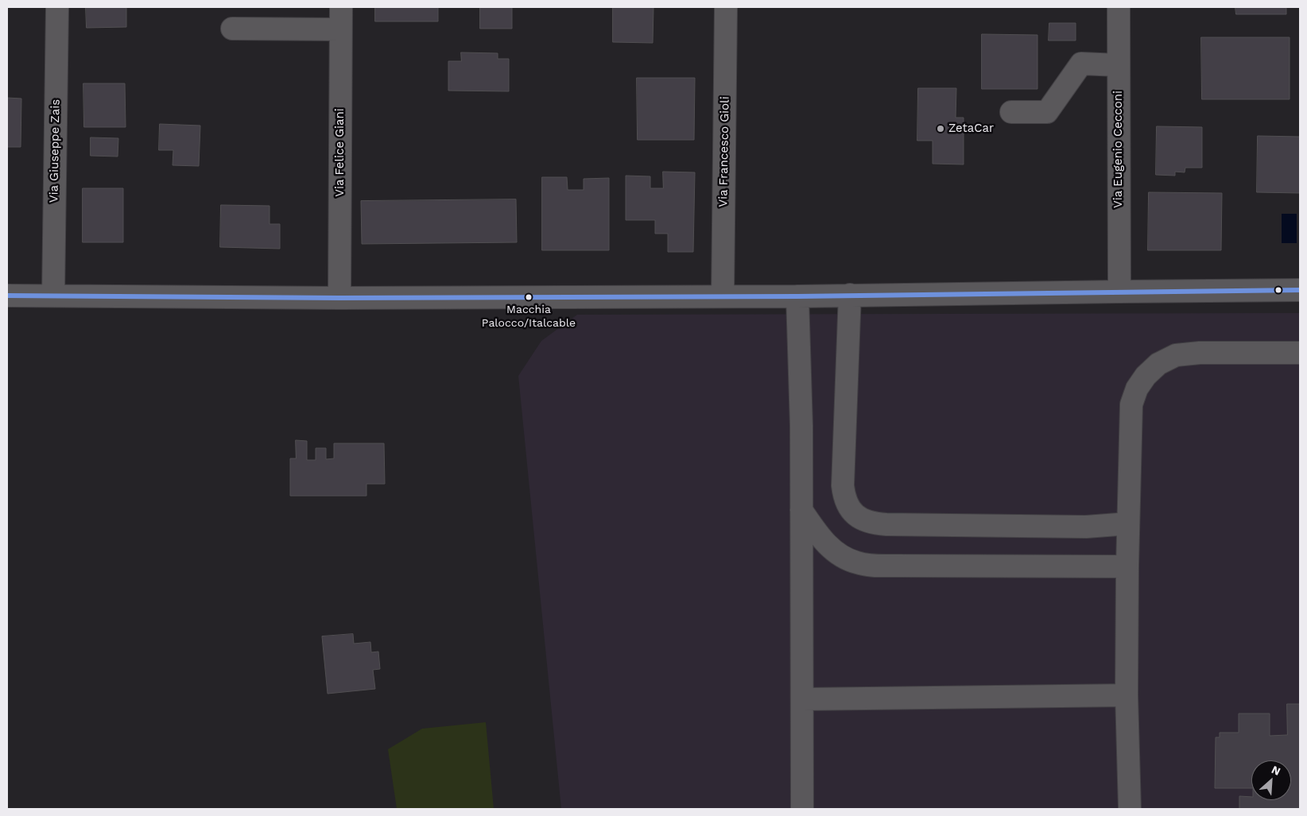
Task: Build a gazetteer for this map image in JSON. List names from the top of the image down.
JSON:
{
  "streets": {
    "street": [
      "Via Eugenio Cecconi",
      "Via Giuseppe Zais",
      "Via Francesco Gioli",
      "Via Felice Giani"
    ]
  },
  "places": ["ZetaCar", "Macchia Palocco/Italcable"],
  "north": "top right"
}
